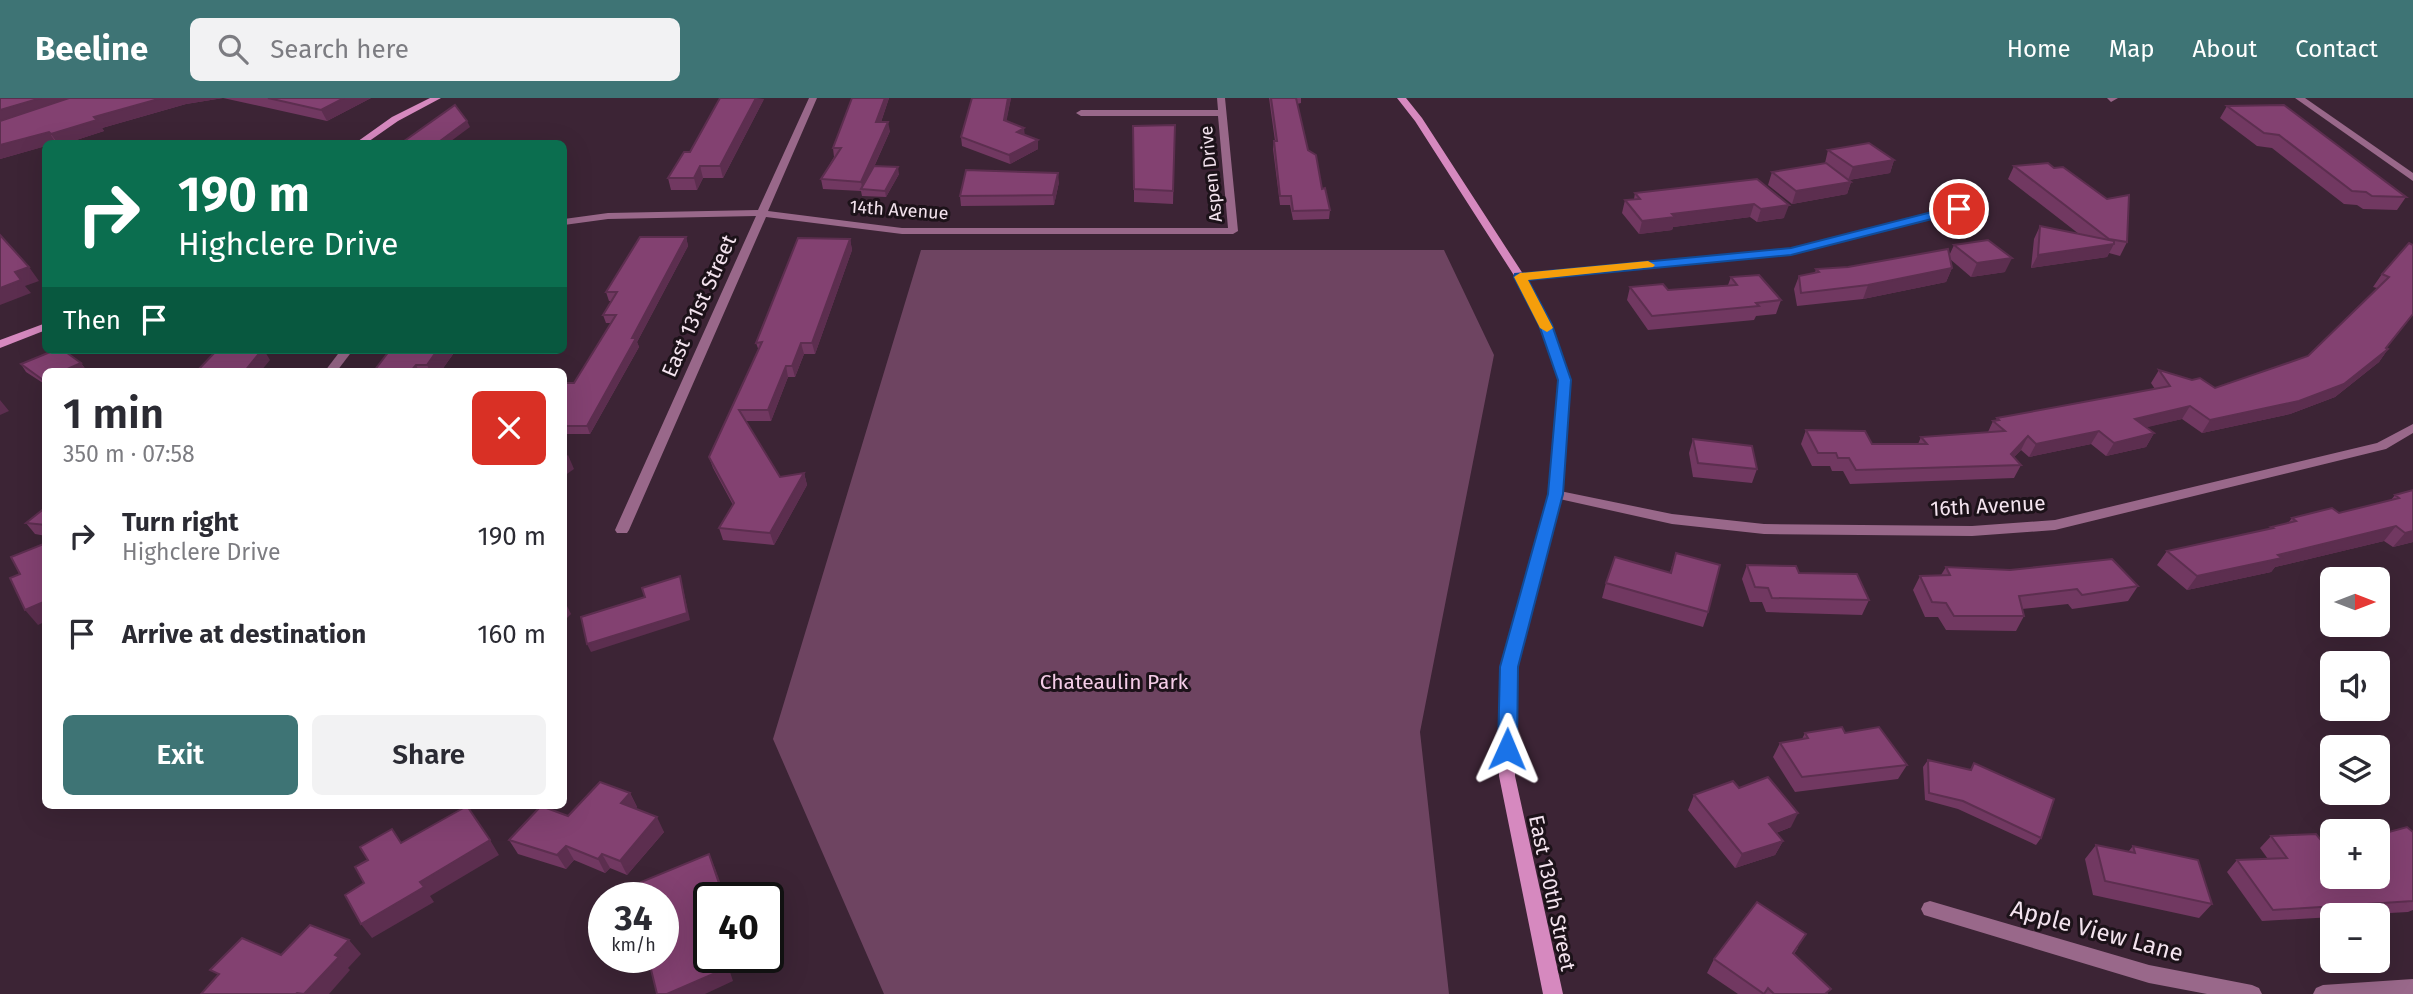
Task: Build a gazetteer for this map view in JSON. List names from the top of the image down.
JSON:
{
  "streets": {
    "street": [
      "Aspen Drive",
      "14th Avenue",
      "East 131st Street",
      "16th Avenue",
      "East 130th Street",
      "Apple View Lane"
    ]
  },
  "crossings": [
    ["Aspen Drive", "14th Avenue"],
    ["14th Avenue", "East 131st Street"],
    ["16th Avenue", "East 130th Street"]
  ],
  "parks": ["Chateaulin Park"],
  "north": "right",
  "page": {
    "header": "Beeline",
    "search": "Search here",
    "nav": [
      "Home",
      "Map",
      "About",
      "Contact"
    ],
    "turn": ["190 m", "Highclere Drive"],
    "then": "Then",
    "heading": ["1 min", "350 m · 07:58"],
    "list": [
      {
        "name": "Turn right",
        "note": "Highclere Drive",
        "value": "190 m"
      },
      {
        "name": "Arrive at destination",
        "value": "160 m"
      }
    ],
    "map_buttons": ["+", "−"],
    "buttons": ["Exit", "Share"],
    "speed": "34 km/h",
    "limit": "40"
  }
}
